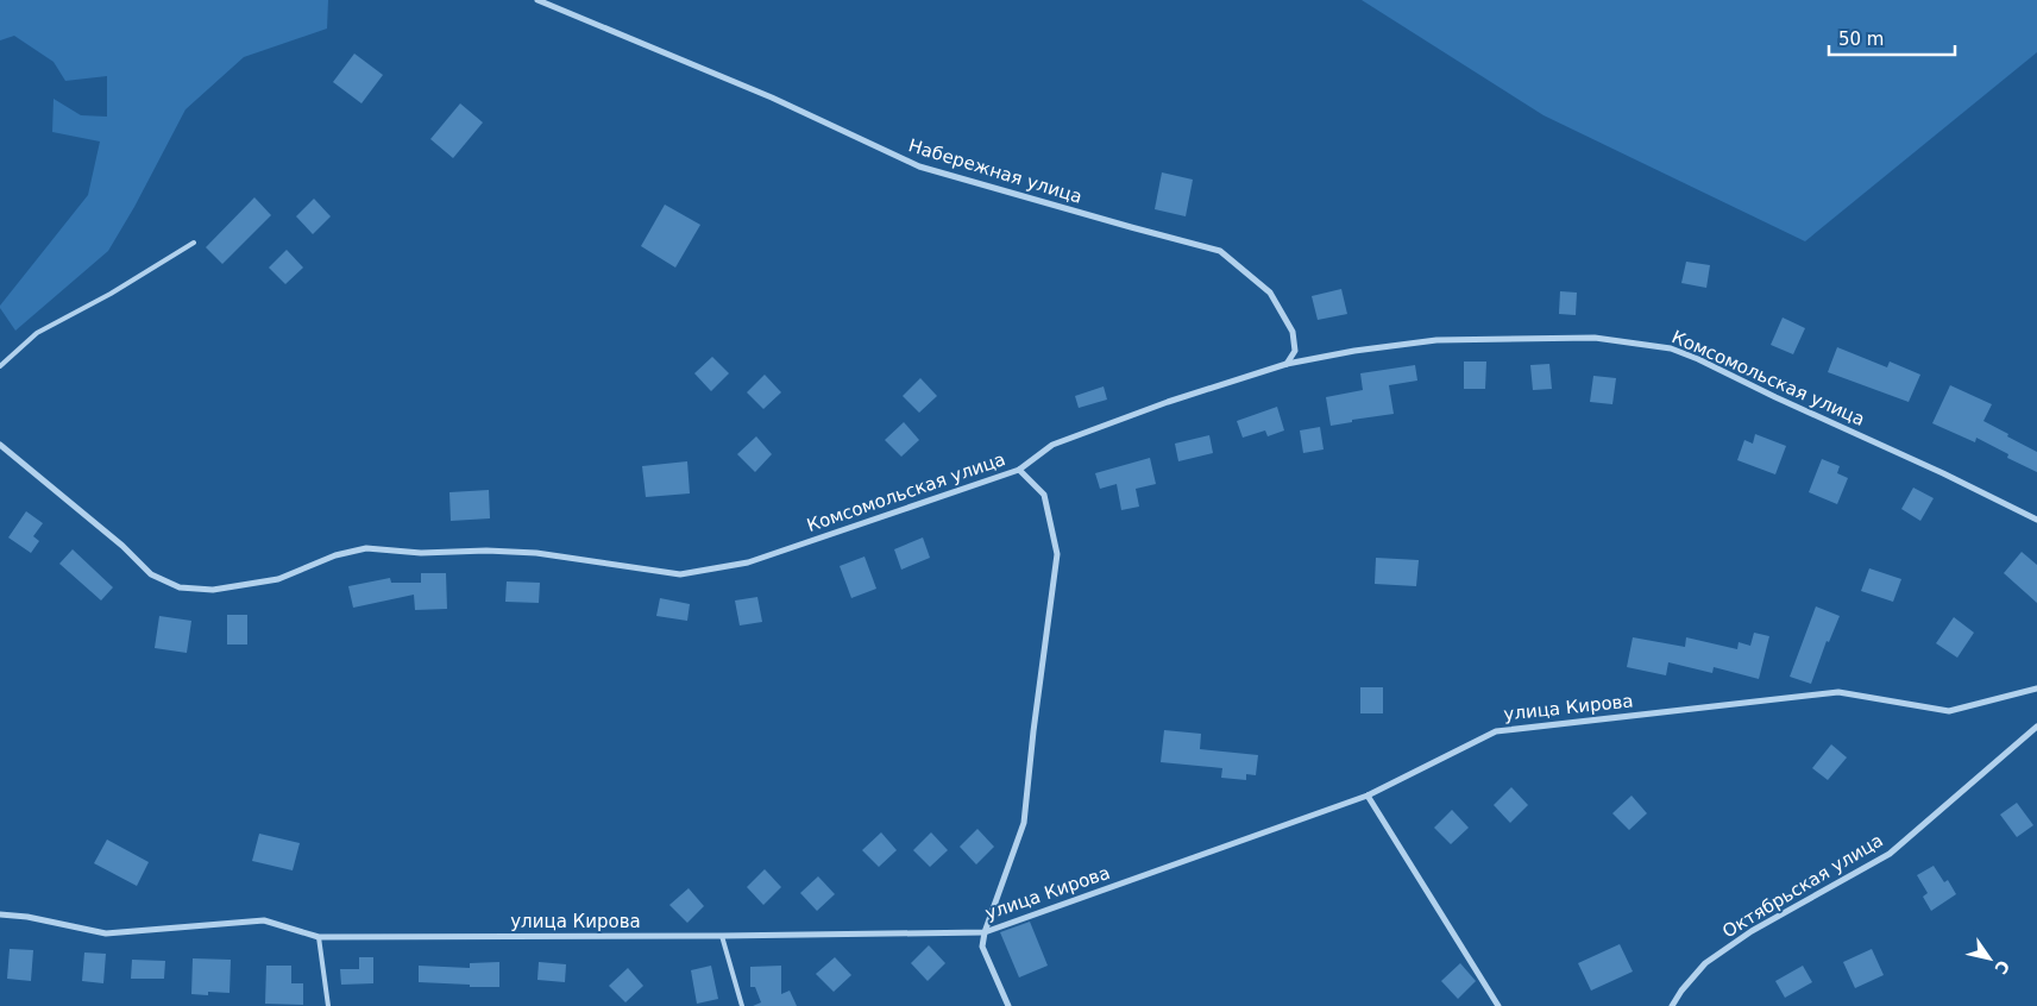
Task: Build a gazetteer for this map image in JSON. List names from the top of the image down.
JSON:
{
  "streets": {
    "street": [
      "Набережная улица",
      "Комсомольская улица",
      "улица Кирова",
      "Октябрьская улица"
    ]
  },
  "crossings": [
    ["Набережная улица", "Комсомольская улица"]
  ],
  "scale_bar": "50 m",
  "north": "bottom right"
}
